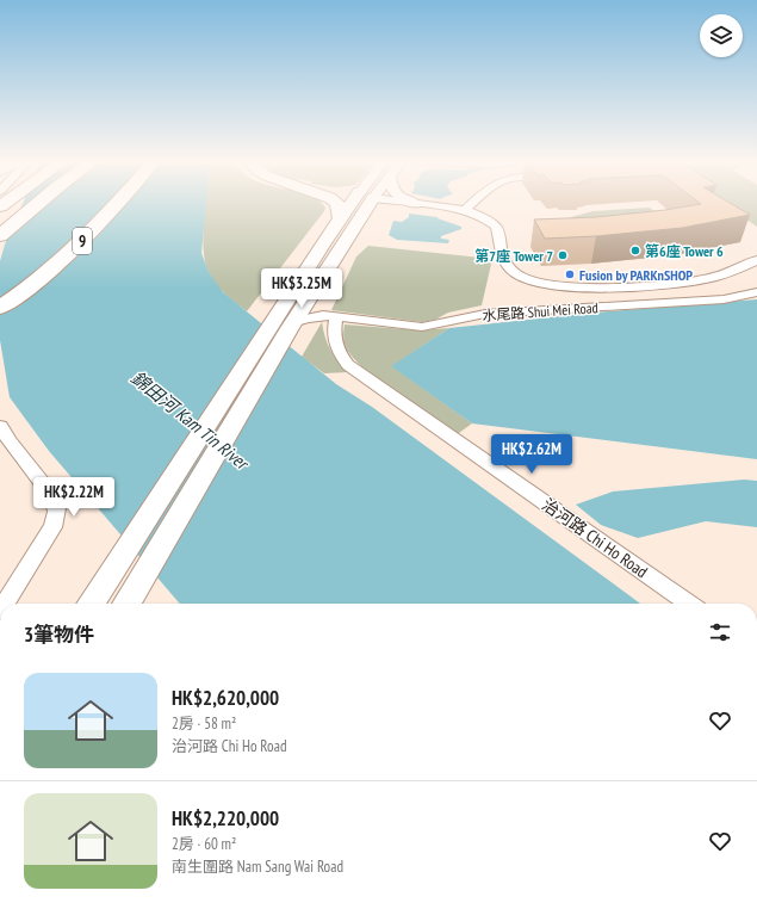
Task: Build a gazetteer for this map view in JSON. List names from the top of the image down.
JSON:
{
  "streets": {
    "highway": ["9"],
    "street": ["水尾路 Shui Mei Road", "治河路 Chi Ho Road"]
  },
  "crossings": [
    ["水尾路 Shui Mei Road", "治河路 Chi Ho Road"]
  ],
  "water": ["錦田河 Kam Tin River"],
  "places": ["第6座 Tower 6", "第7座 Tower 7", "Fusion by PARKnSHOP"],
  "page": {
    "price": ["HK$3.25M", "HK$2.62M", "HK$2.22M"],
    "heading": "3筆物件",
    "list": [
      {
        "name": "HK$2,620,000",
        "note": "2房 · 58 m² · 治河路 Chi Ho Road"
      },
      {
        "name": "HK$2,220,000",
        "note": "2房 · 60 m² · 南生圍路 Nam Sang Wai Road"
      }
    ]
  }
}
